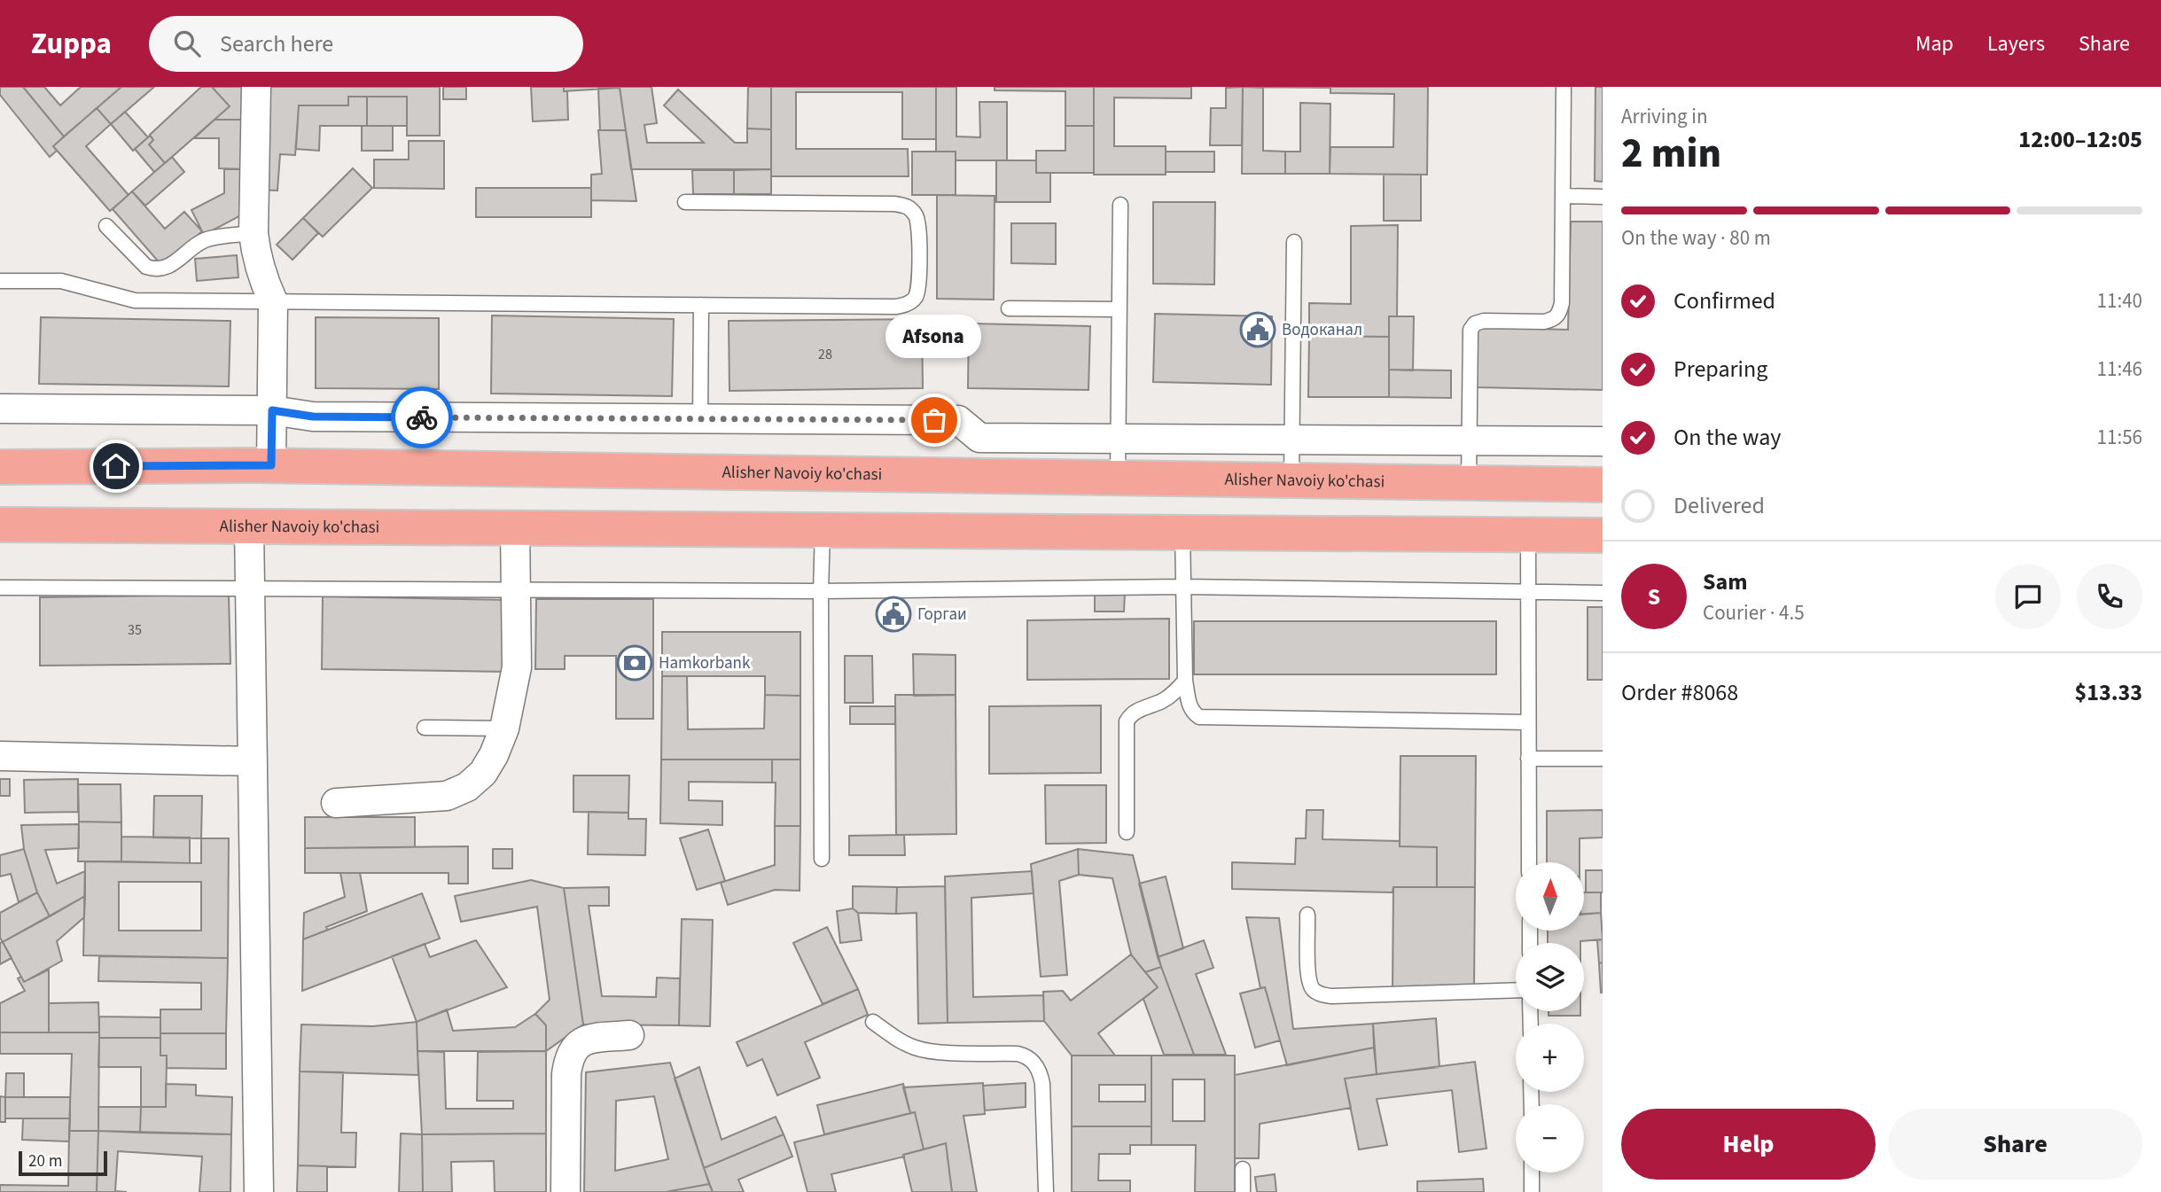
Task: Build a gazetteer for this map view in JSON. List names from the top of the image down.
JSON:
{
  "streets": {
    "main road": ["Alisher Navoiy ko'chasi"]
  },
  "places": {
    "public building": ["Водоканал", "Горгаи"],
    "other": ["Afsona"],
    "bank": ["Hamkorbank"]
  },
  "house_numbers": ["28", "35"],
  "scale_bar": "20 m",
  "north": "top",
  "page": {
    "header": "Zuppa",
    "search": "Search here",
    "nav": ["Map", "Layers", "Share"],
    "heading": ["2 min", "Arriving in", "12:00–12:05"],
    "panel": [
      "Sam",
      "Courier · 4.5",
      "Order #8068",
      "$13.33"
    ],
    "bar": "On the way · 80 m",
    "list": [
      ["Confirmed", "11:40"],
      ["Preparing", "11:46"],
      ["On the way", "11:56"],
      "Delivered"
    ],
    "bubble": "Afsona",
    "round": "S",
    "map_buttons": ["+", "−"],
    "buttons": ["Help", "Share"],
    "scale": "20 m"
  }
}
